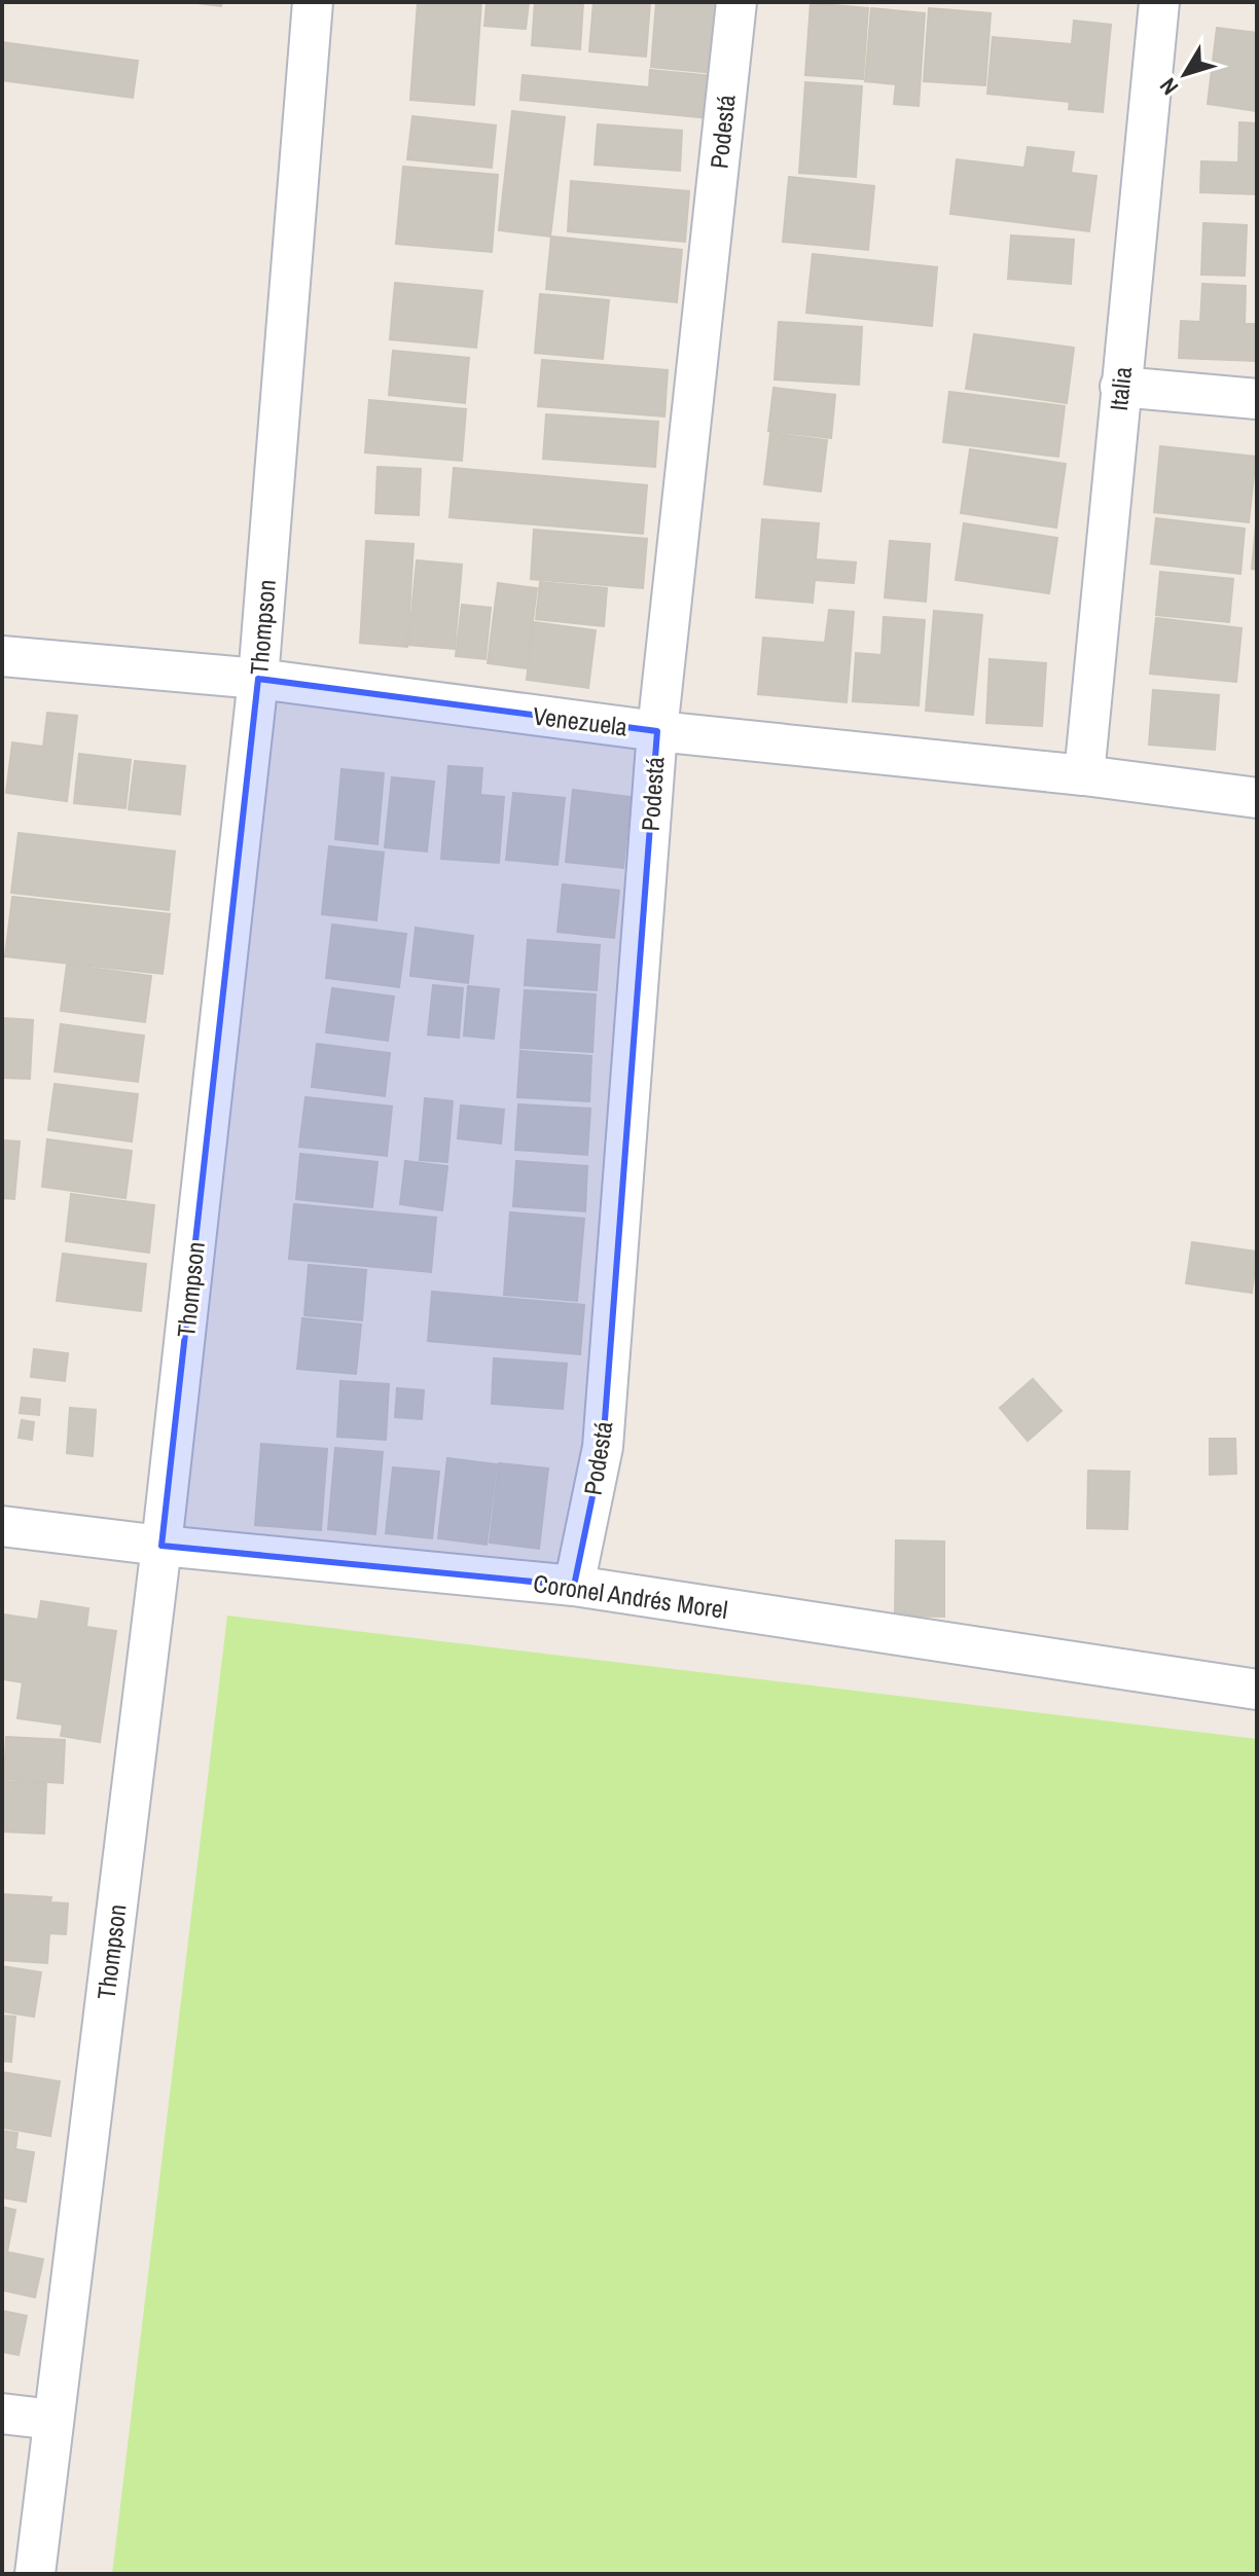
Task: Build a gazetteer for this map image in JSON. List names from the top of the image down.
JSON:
{
  "streets": {
    "street": [
      "Podestá",
      "Italia",
      "Thompson",
      "Venezuela",
      "Coronel Andrés Morel"
    ]
  },
  "crossings": [
    ["Podestá", "Venezuela"],
    ["Podestá", "Coronel Andrés Morel"],
    ["Italia", "Venezuela"],
    ["Thompson", "Venezuela"],
    ["Thompson", "Coronel Andrés Morel"]
  ],
  "north": "bottom left"
}
